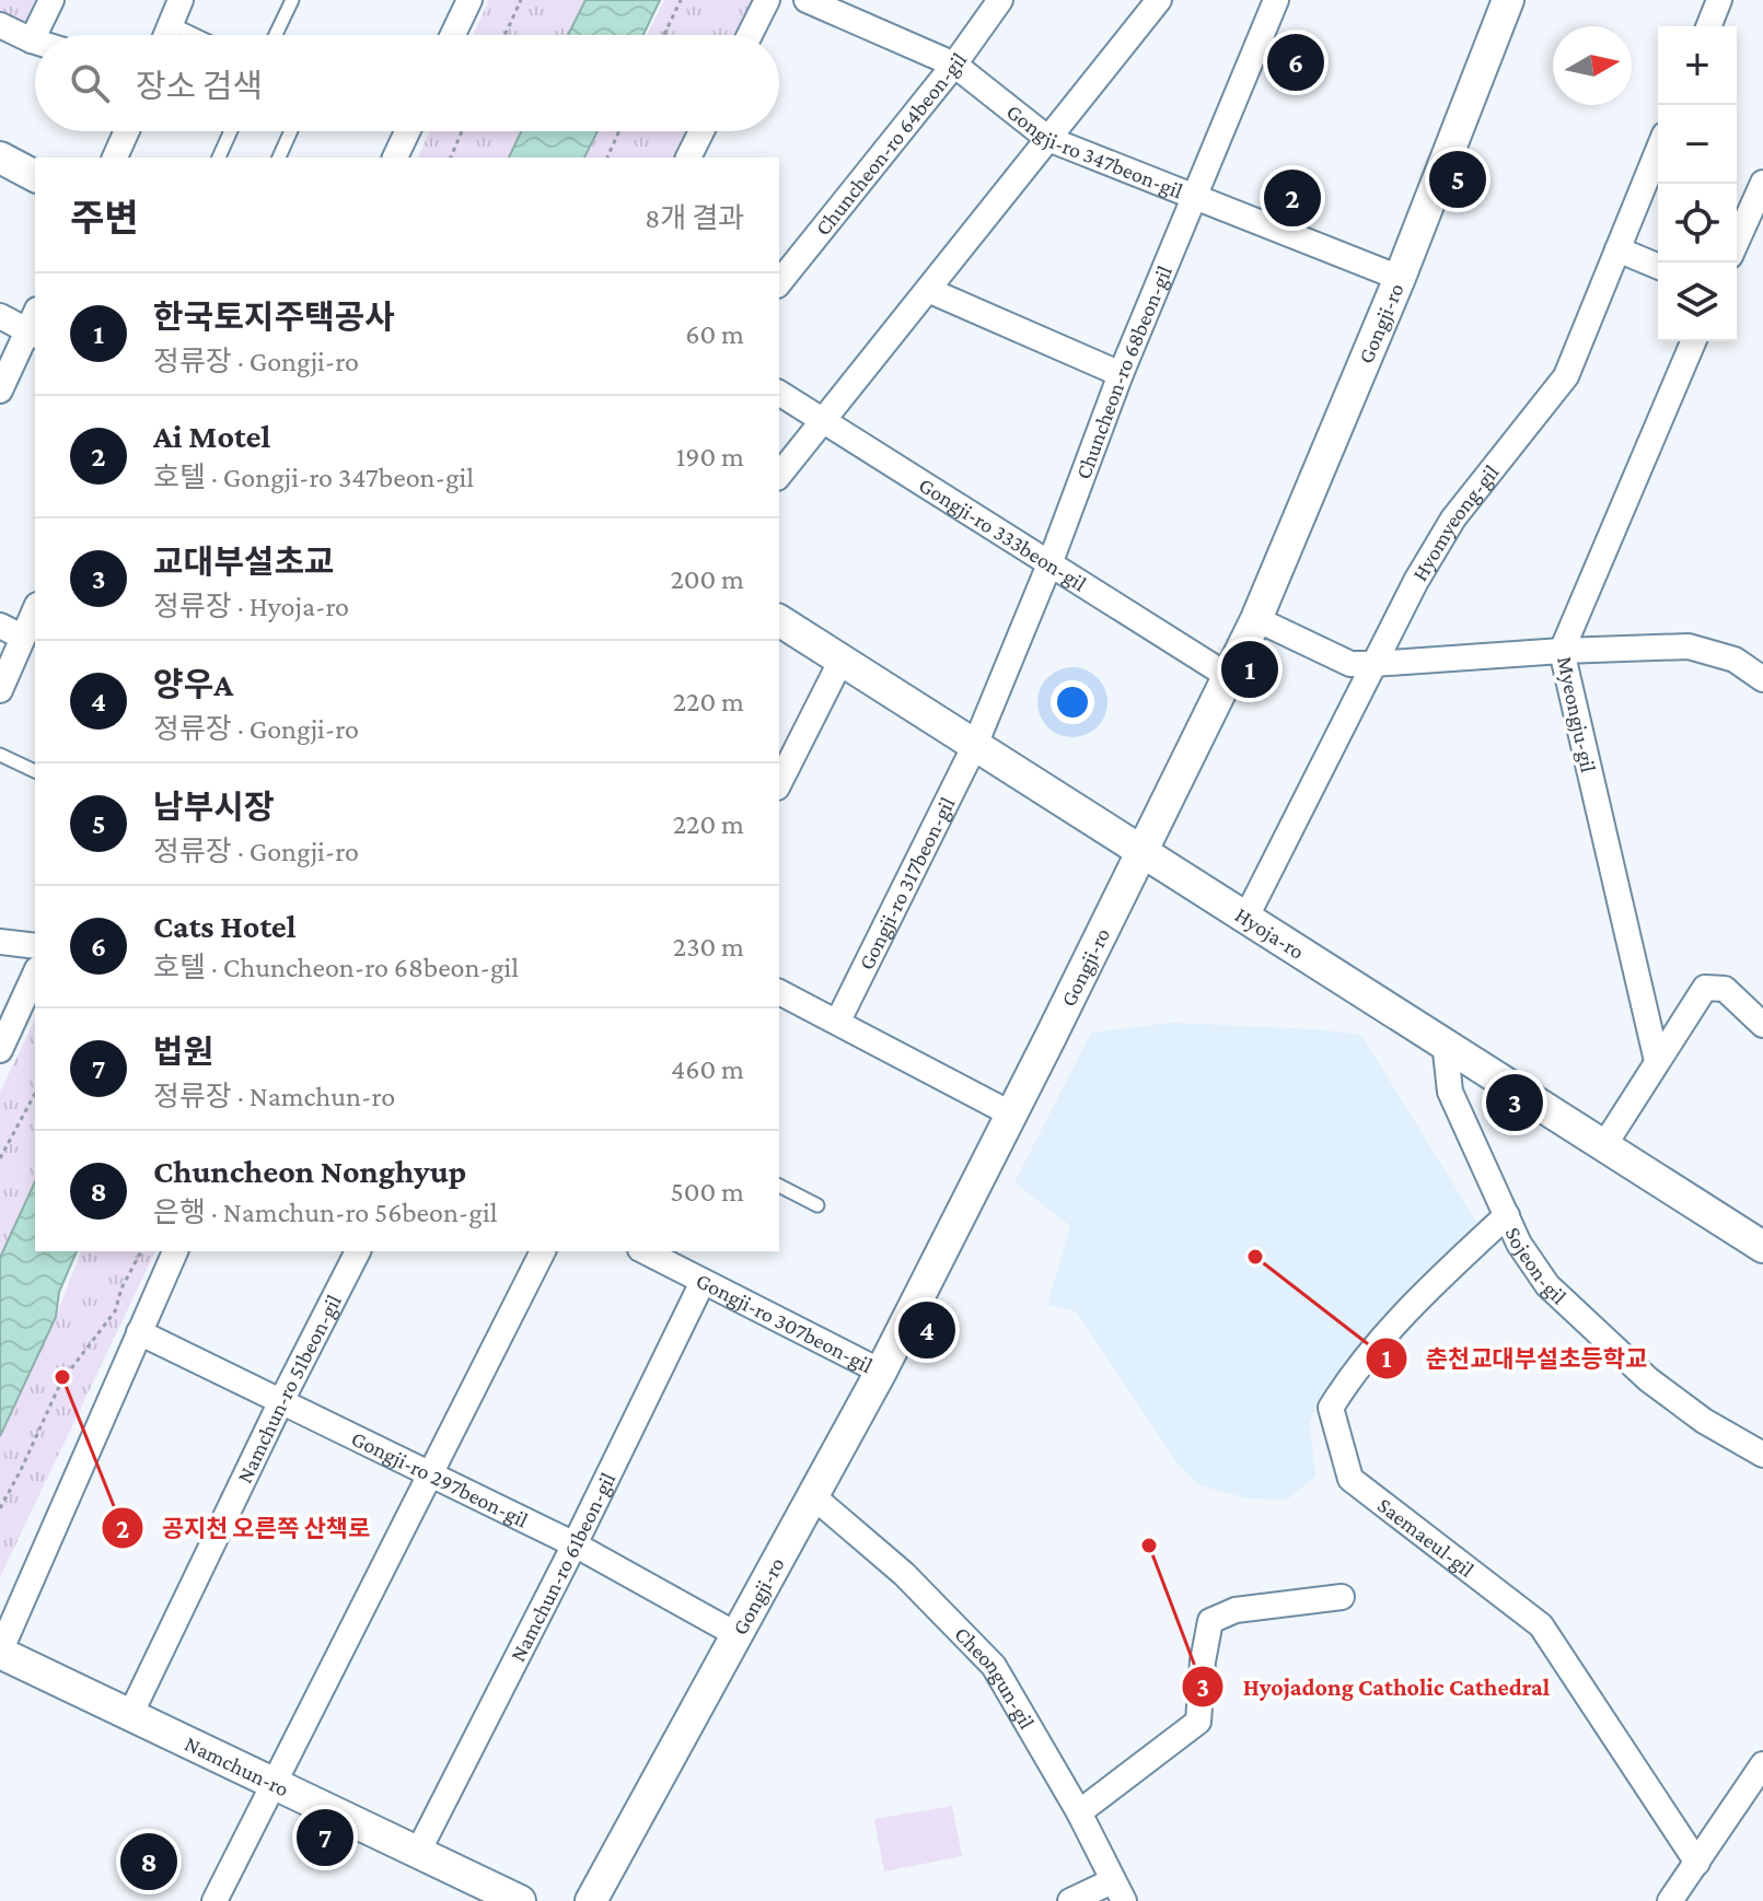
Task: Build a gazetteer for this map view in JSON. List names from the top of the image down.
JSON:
{
  "streets": {
    "street": [
      "Chuncheon-ro 64beon-gil",
      "Gongji-ro 347beon-gil",
      "Gongji-ro",
      "Chuncheon-ro 68beon-gil",
      "Hyomyeong-gil",
      "Gongji-ro 333beon-gil",
      "Myeongju-gil",
      "Gongji-ro 317beon-gil",
      "Hyoja-ro",
      "Sojeon-gil",
      "Gongji-ro 307beon-gil",
      "Namchun-ro 51beon-gil",
      "Gongji-ro 297beon-gil",
      "Saemaeul-gil",
      "Namchun-ro 61beon-gil",
      "Cheongun-gil",
      "Namchun-ro"
    ]
  },
  "crossings": [
    ["Chuncheon-ro 64beon-gil", "Gongji-ro 347beon-gil"],
    ["Gongji-ro 347beon-gil", "Gongji-ro"],
    ["Gongji-ro 347beon-gil", "Chuncheon-ro 68beon-gil"],
    ["Gongji-ro", "Gongji-ro 333beon-gil"],
    ["Gongji-ro", "Hyoja-ro"],
    ["Gongji-ro", "Gongji-ro 307beon-gil"],
    ["Gongji-ro", "Gongji-ro 297beon-gil"],
    ["Gongji-ro", "Cheongun-gil"],
    ["Chuncheon-ro 68beon-gil", "Gongji-ro 333beon-gil"],
    ["Chuncheon-ro 68beon-gil", "Gongji-ro 317beon-gil"],
    ["Chuncheon-ro 68beon-gil", "Hyoja-ro"],
    ["Hyomyeong-gil", "Hyoja-ro"],
    ["Gongji-ro 317beon-gil", "Hyoja-ro"],
    ["Hyoja-ro", "Sojeon-gil"],
    ["Sojeon-gil", "Saemaeul-gil"],
    ["Gongji-ro 307beon-gil", "Namchun-ro 61beon-gil"],
    ["Namchun-ro 51beon-gil", "Gongji-ro 297beon-gil"],
    ["Namchun-ro 51beon-gil", "Namchun-ro"],
    ["Gongji-ro 297beon-gil", "Namchun-ro 61beon-gil"],
    ["Namchun-ro 61beon-gil", "Namchun-ro"]
  ],
  "places": ["춘천교대부설초등학교", "공지천 오른쪽 산책로", "Hyojadong Catholic Cathedral"],
  "north": "right",
  "page": {
    "map_buttons": ["+", "−"],
    "pins": [
      "6",
      "5",
      "2",
      "1",
      "3",
      "4",
      "7",
      "8"
    ],
    "search": "장소 검색",
    "heading": ["주변", "8개 결과"],
    "list": [
      {
        "mark": "1",
        "name": "한국토지주택공사",
        "note": "정류장 · Gongji-ro",
        "value": "60 m"
      },
      {
        "mark": "2",
        "name": "Ai Motel",
        "note": "호텔 · Gongji-ro 347beon-gil",
        "value": "190 m"
      },
      {
        "mark": "3",
        "name": "교대부설초교",
        "note": "정류장 · Hyoja-ro",
        "value": "200 m"
      },
      {
        "mark": "4",
        "name": "양우A",
        "note": "정류장 · Gongji-ro",
        "value": "220 m"
      },
      {
        "mark": "5",
        "name": "남부시장",
        "note": "정류장 · Gongji-ro",
        "value": "220 m"
      },
      {
        "mark": "6",
        "name": "Cats Hotel",
        "note": "호텔 · Chuncheon-ro 68beon-gil",
        "value": "230 m"
      },
      {
        "mark": "7",
        "name": "법원",
        "note": "정류장 · Namchun-ro",
        "value": "460 m"
      },
      {
        "mark": "8",
        "name": "Chuncheon Nonghyup",
        "note": "은행 · Namchun-ro 56beon-gil",
        "value": "500 m"
      }
    ]
  }
}
